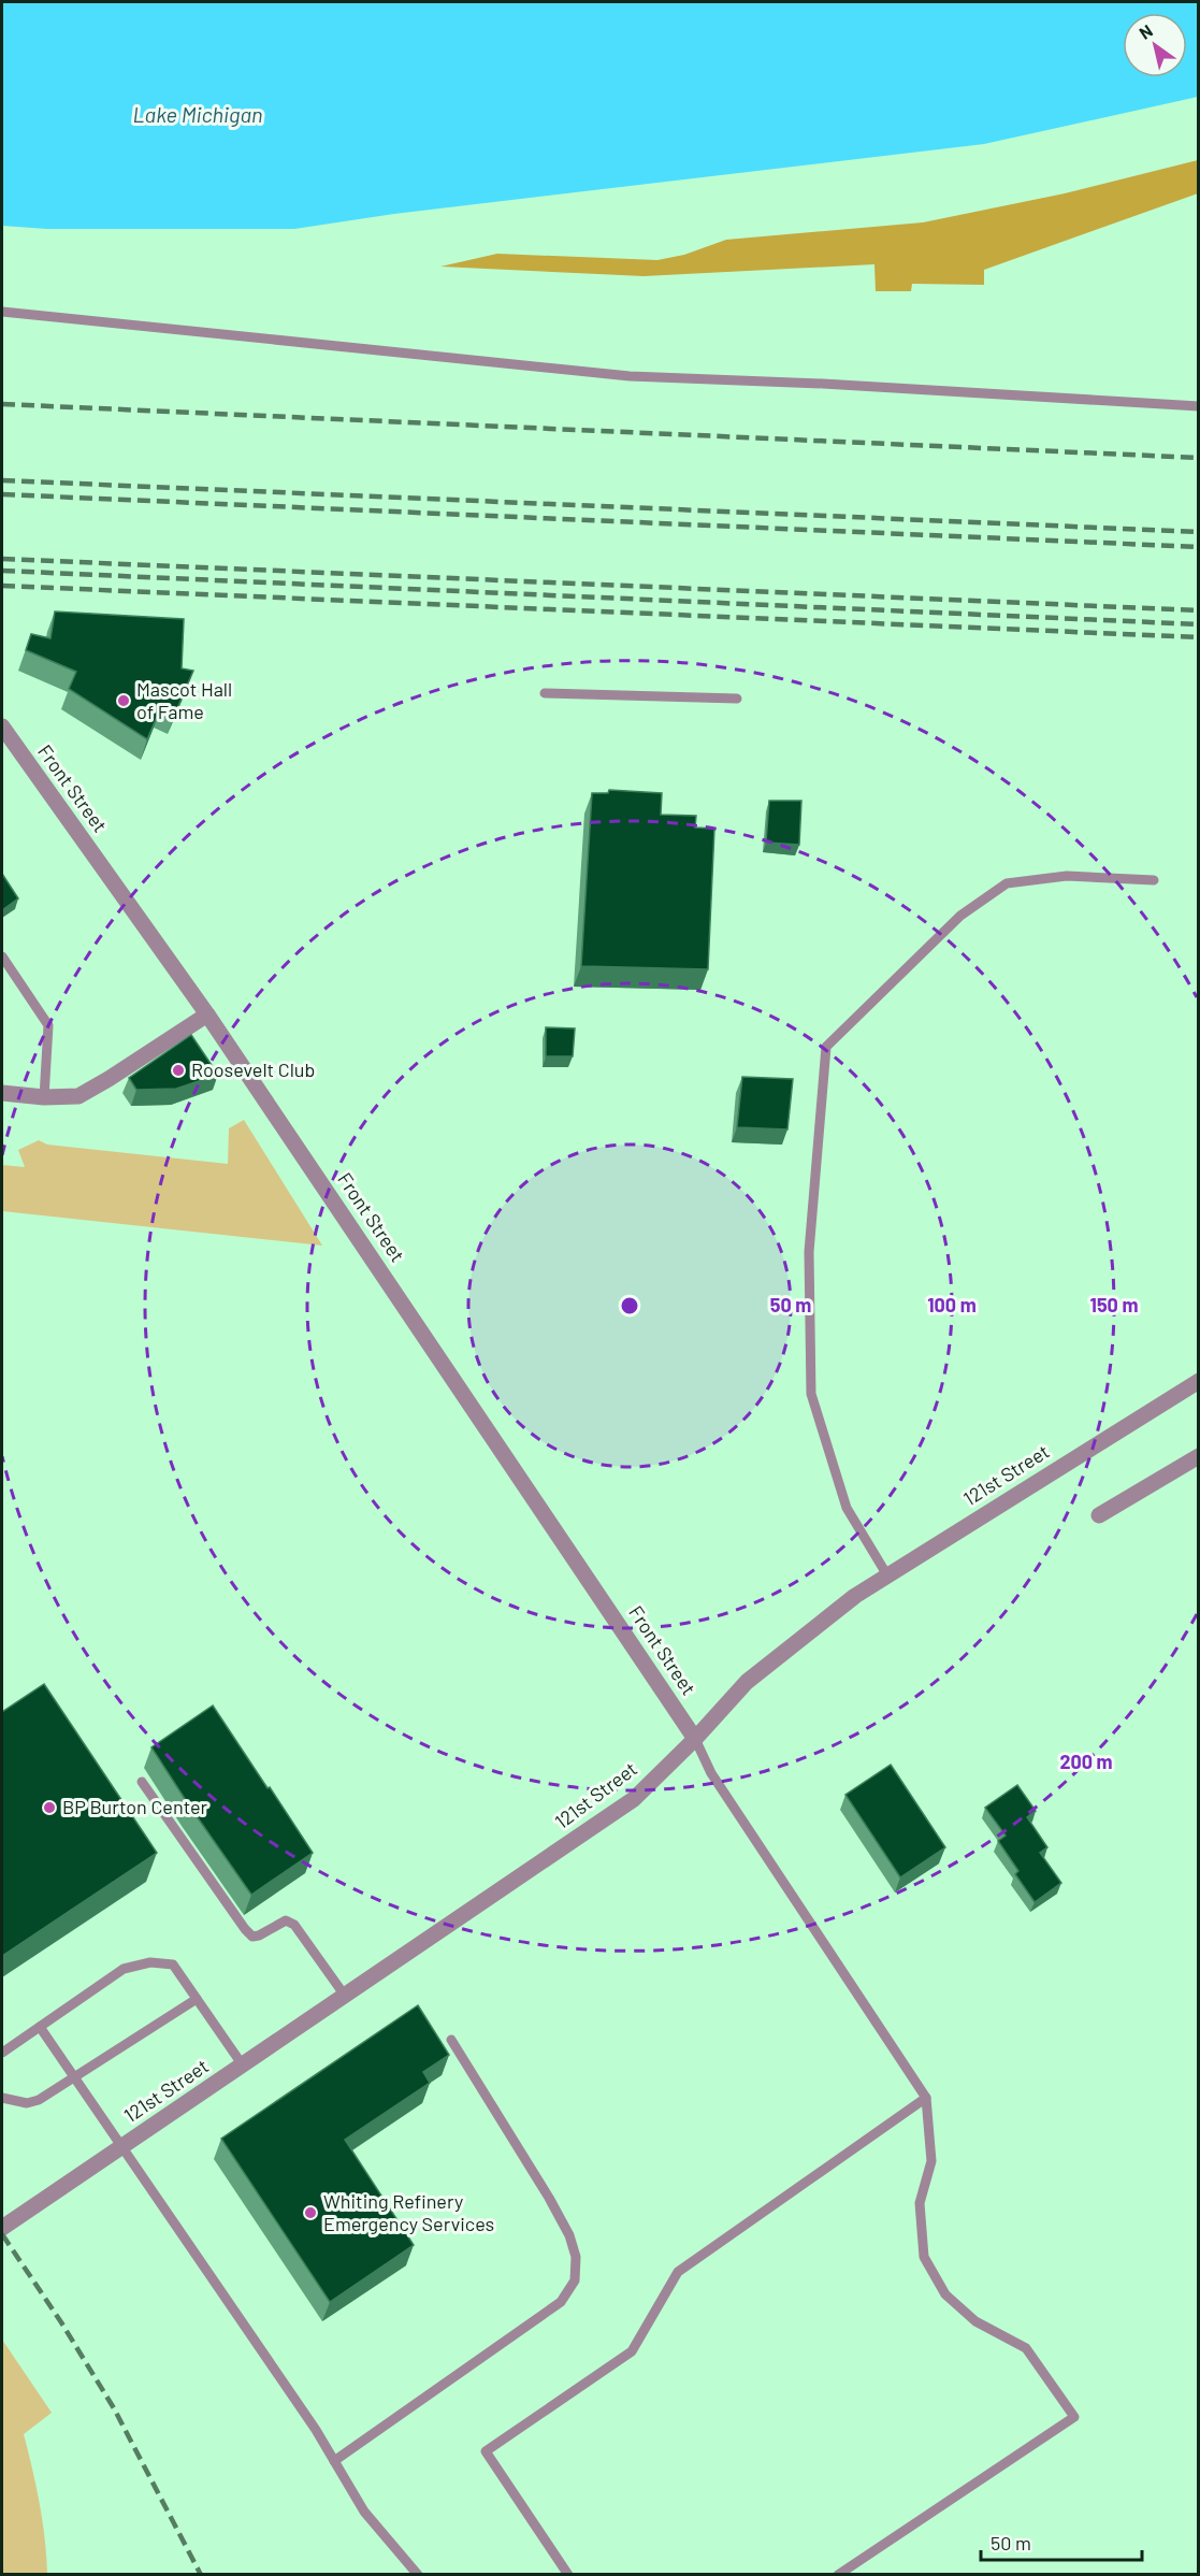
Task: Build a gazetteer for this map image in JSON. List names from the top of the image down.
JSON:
{
  "streets": {
    "street": ["Front Street", "121st Street"]
  },
  "crossings": [
    ["Front Street", "121st Street"]
  ],
  "water": ["Lake Michigan"],
  "places": [
    "Mascot Hall of Fame",
    "Roosevelt Club",
    "BP Burton Center",
    "Whiting Refinery Emergency Services"
  ],
  "scale_bar": "50 m",
  "north": "top left",
  "rings": [
    "50 m",
    "100 m",
    "150 m",
    "200 m"
  ]
}
